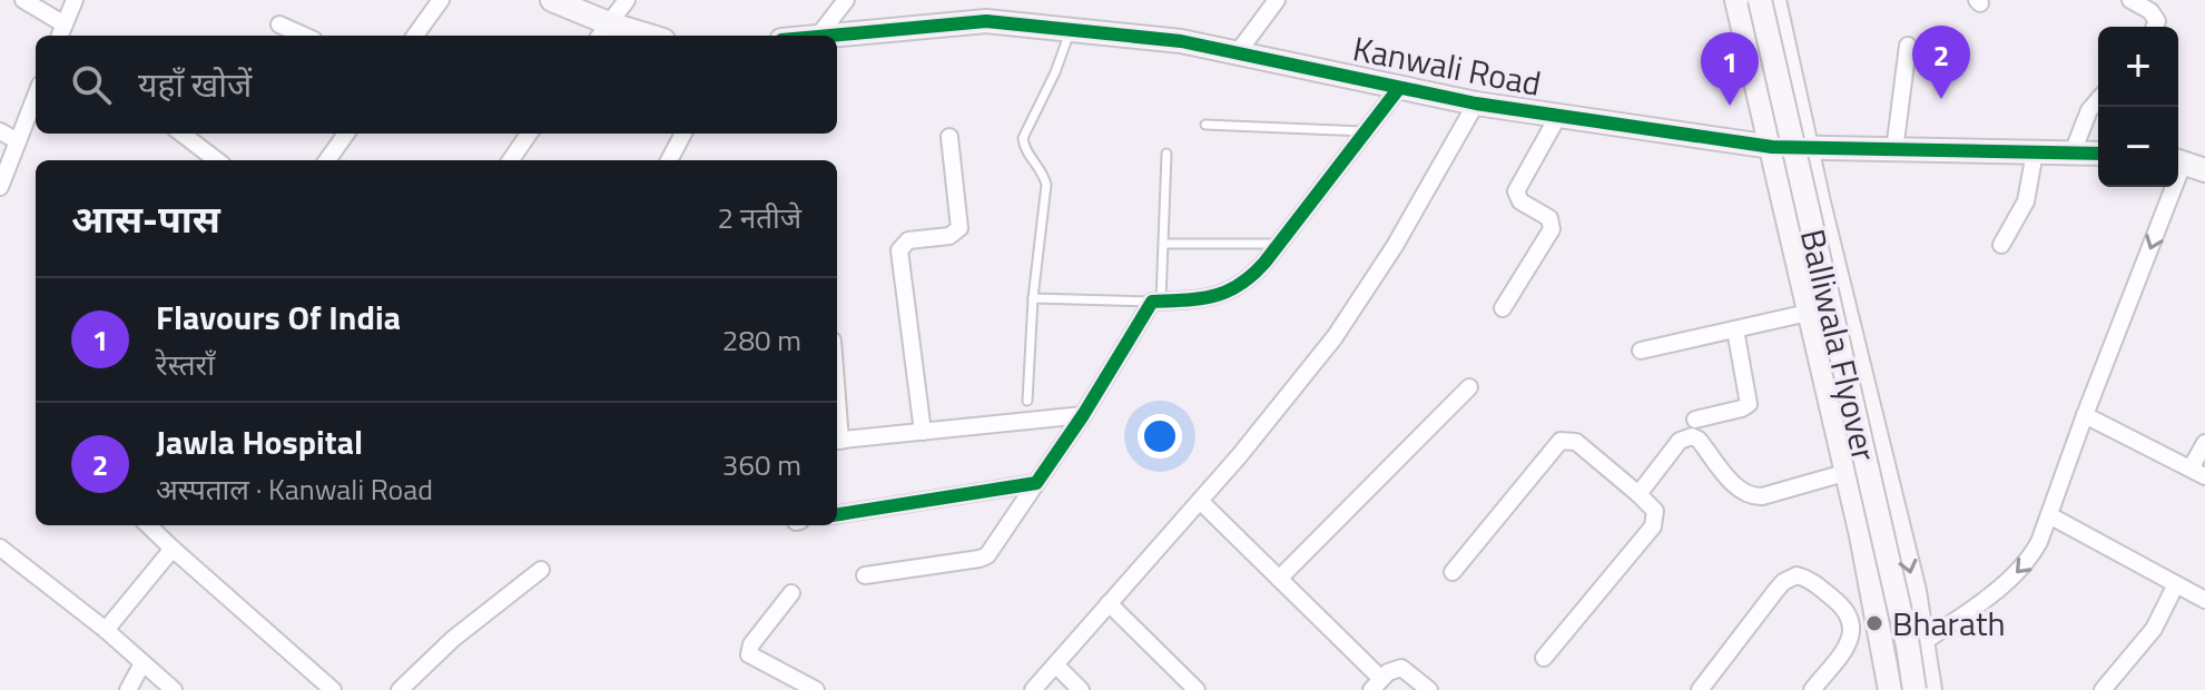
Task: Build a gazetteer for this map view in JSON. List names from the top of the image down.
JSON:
{
  "streets": {
    "street": ["Kanwali Road", "Balliwala Flyover"]
  },
  "places": ["Bharath"],
  "page": {
    "pins": ["2", "1"],
    "map_buttons": ["+", "−"],
    "search": "यहाँ खोजें",
    "heading": ["आस-पास", "2 नतीजे"],
    "list": [
      {
        "mark": "1",
        "name": "Flavours Of India",
        "note": "रेस्तराँ",
        "value": "280 m"
      },
      {
        "mark": "2",
        "name": "Jawla Hospital",
        "note": "अस्पताल · Kanwali Road",
        "value": "360 m"
      }
    ]
  }
}
